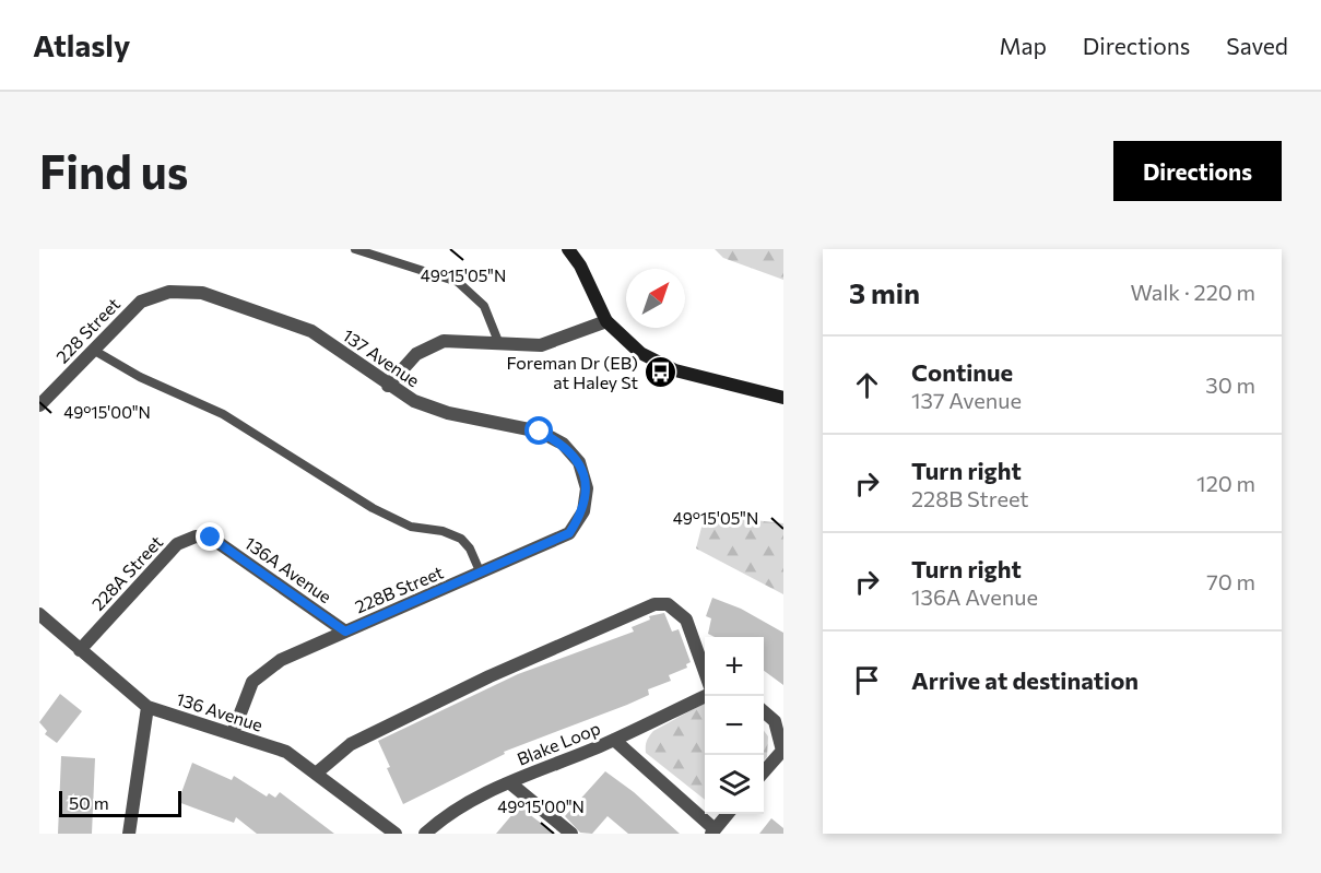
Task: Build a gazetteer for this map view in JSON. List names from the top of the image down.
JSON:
{
  "streets": {
    "street": [
      "228 Street",
      "137 Avenue",
      "136A Avenue",
      "228A Street",
      "228B Street",
      "136 Avenue",
      "Blake Loop"
    ]
  },
  "crossings": [
    ["228 Street", "137 Avenue"],
    ["137 Avenue", "228B Street"],
    ["136A Avenue", "228A Street"],
    ["136A Avenue", "228B Street"],
    ["228A Street", "136 Avenue"],
    ["228B Street", "136 Avenue"]
  ],
  "places": {
    "bus stop": ["Foreman Dr (EB) at Haley St"]
  },
  "scale_bar": "50 m",
  "north": "top right",
  "page": {
    "header": "Atlasly",
    "nav": ["Map", "Directions", "Saved"],
    "buttons": "Directions",
    "title": "Find us",
    "heading": ["3 min", "Walk · 220 m"],
    "list": [
      ["Continue", "137 Avenue", "30 m"],
      ["Turn right", "228B Street", "120 m"],
      ["Turn right", "136A Avenue", "70 m"],
      "Arrive at destination"
    ],
    "map_buttons": ["+", "−"],
    "scale": "50 m"
  },
  "coordinates": ["49°15'05\"N", "49°15'00\"N"]
}
